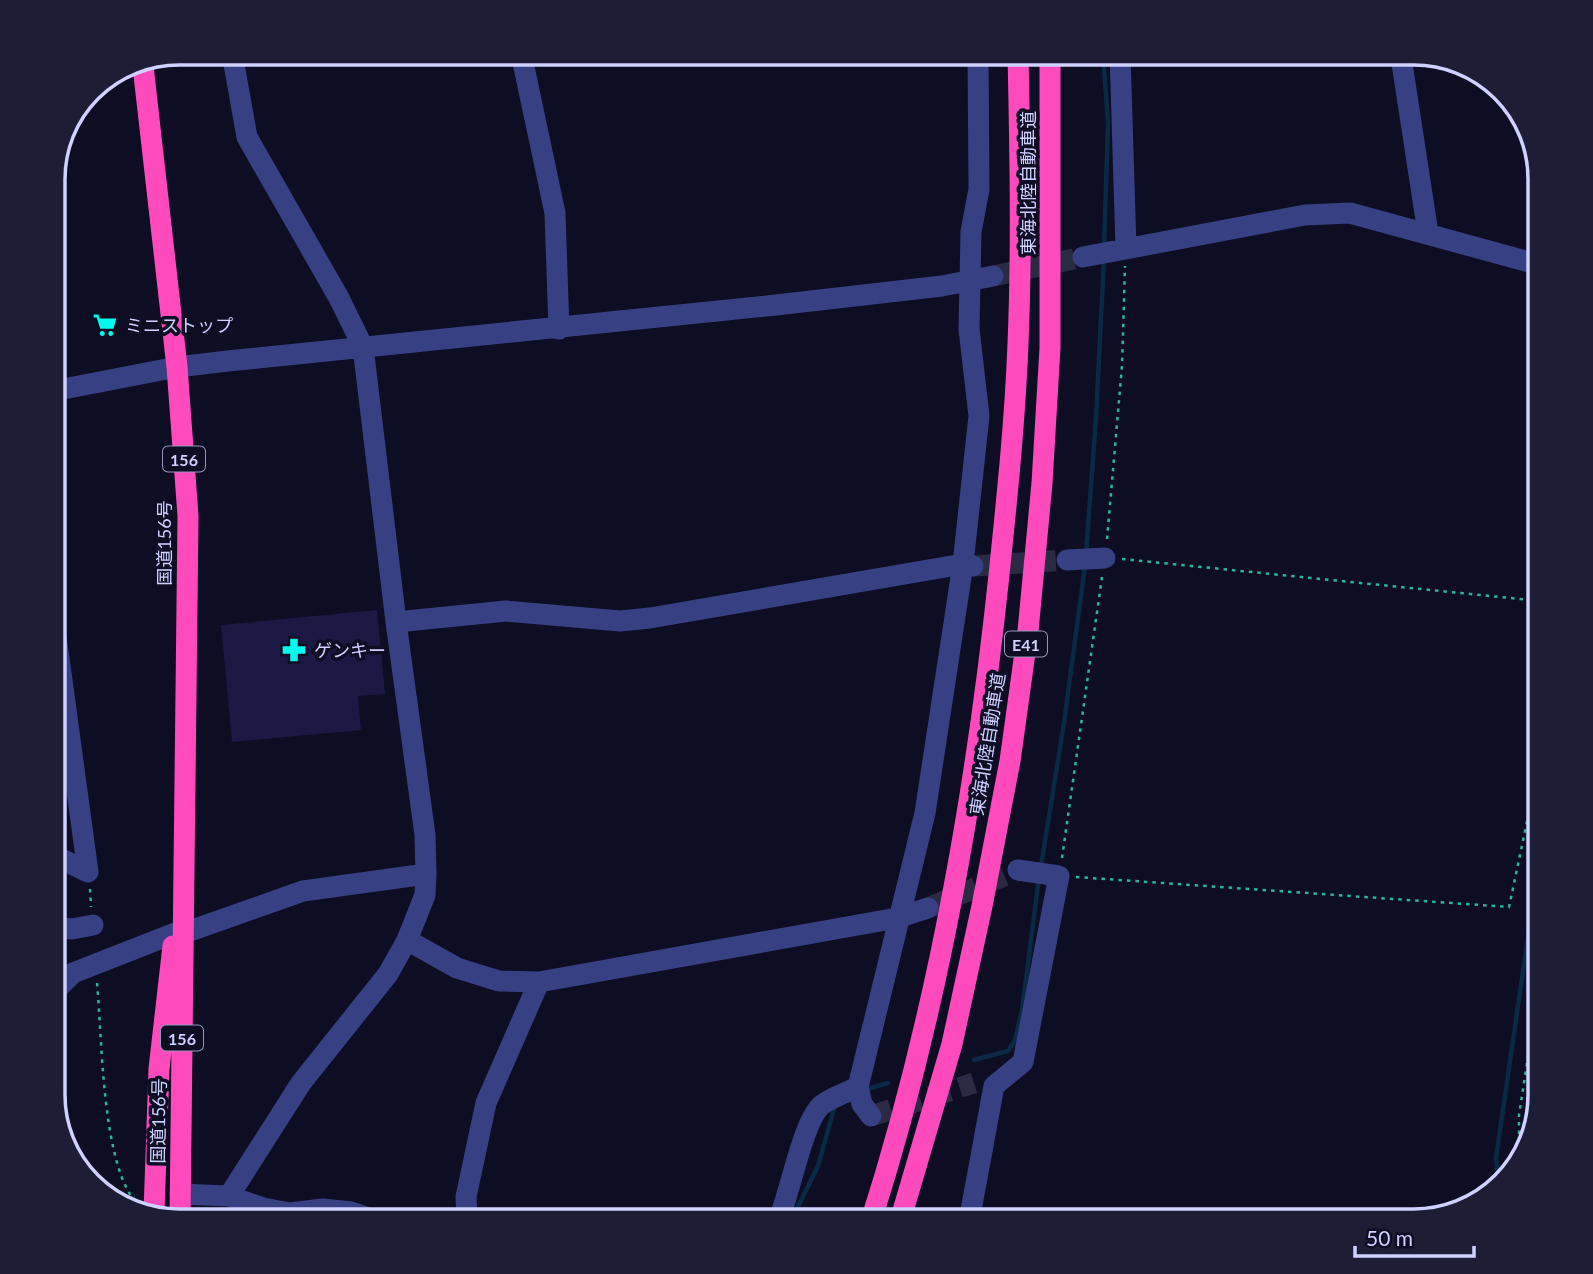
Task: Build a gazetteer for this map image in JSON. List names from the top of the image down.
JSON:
{
  "streets": {
    "highway": [
      "東海北陸自動車道",
      "156",
      "国道156号",
      "E41"
    ]
  },
  "places": {
    "supermarket": ["ミニストップ"],
    "pharmacy": ["ゲンキー"]
  },
  "scale_bar": "50 m"
}
